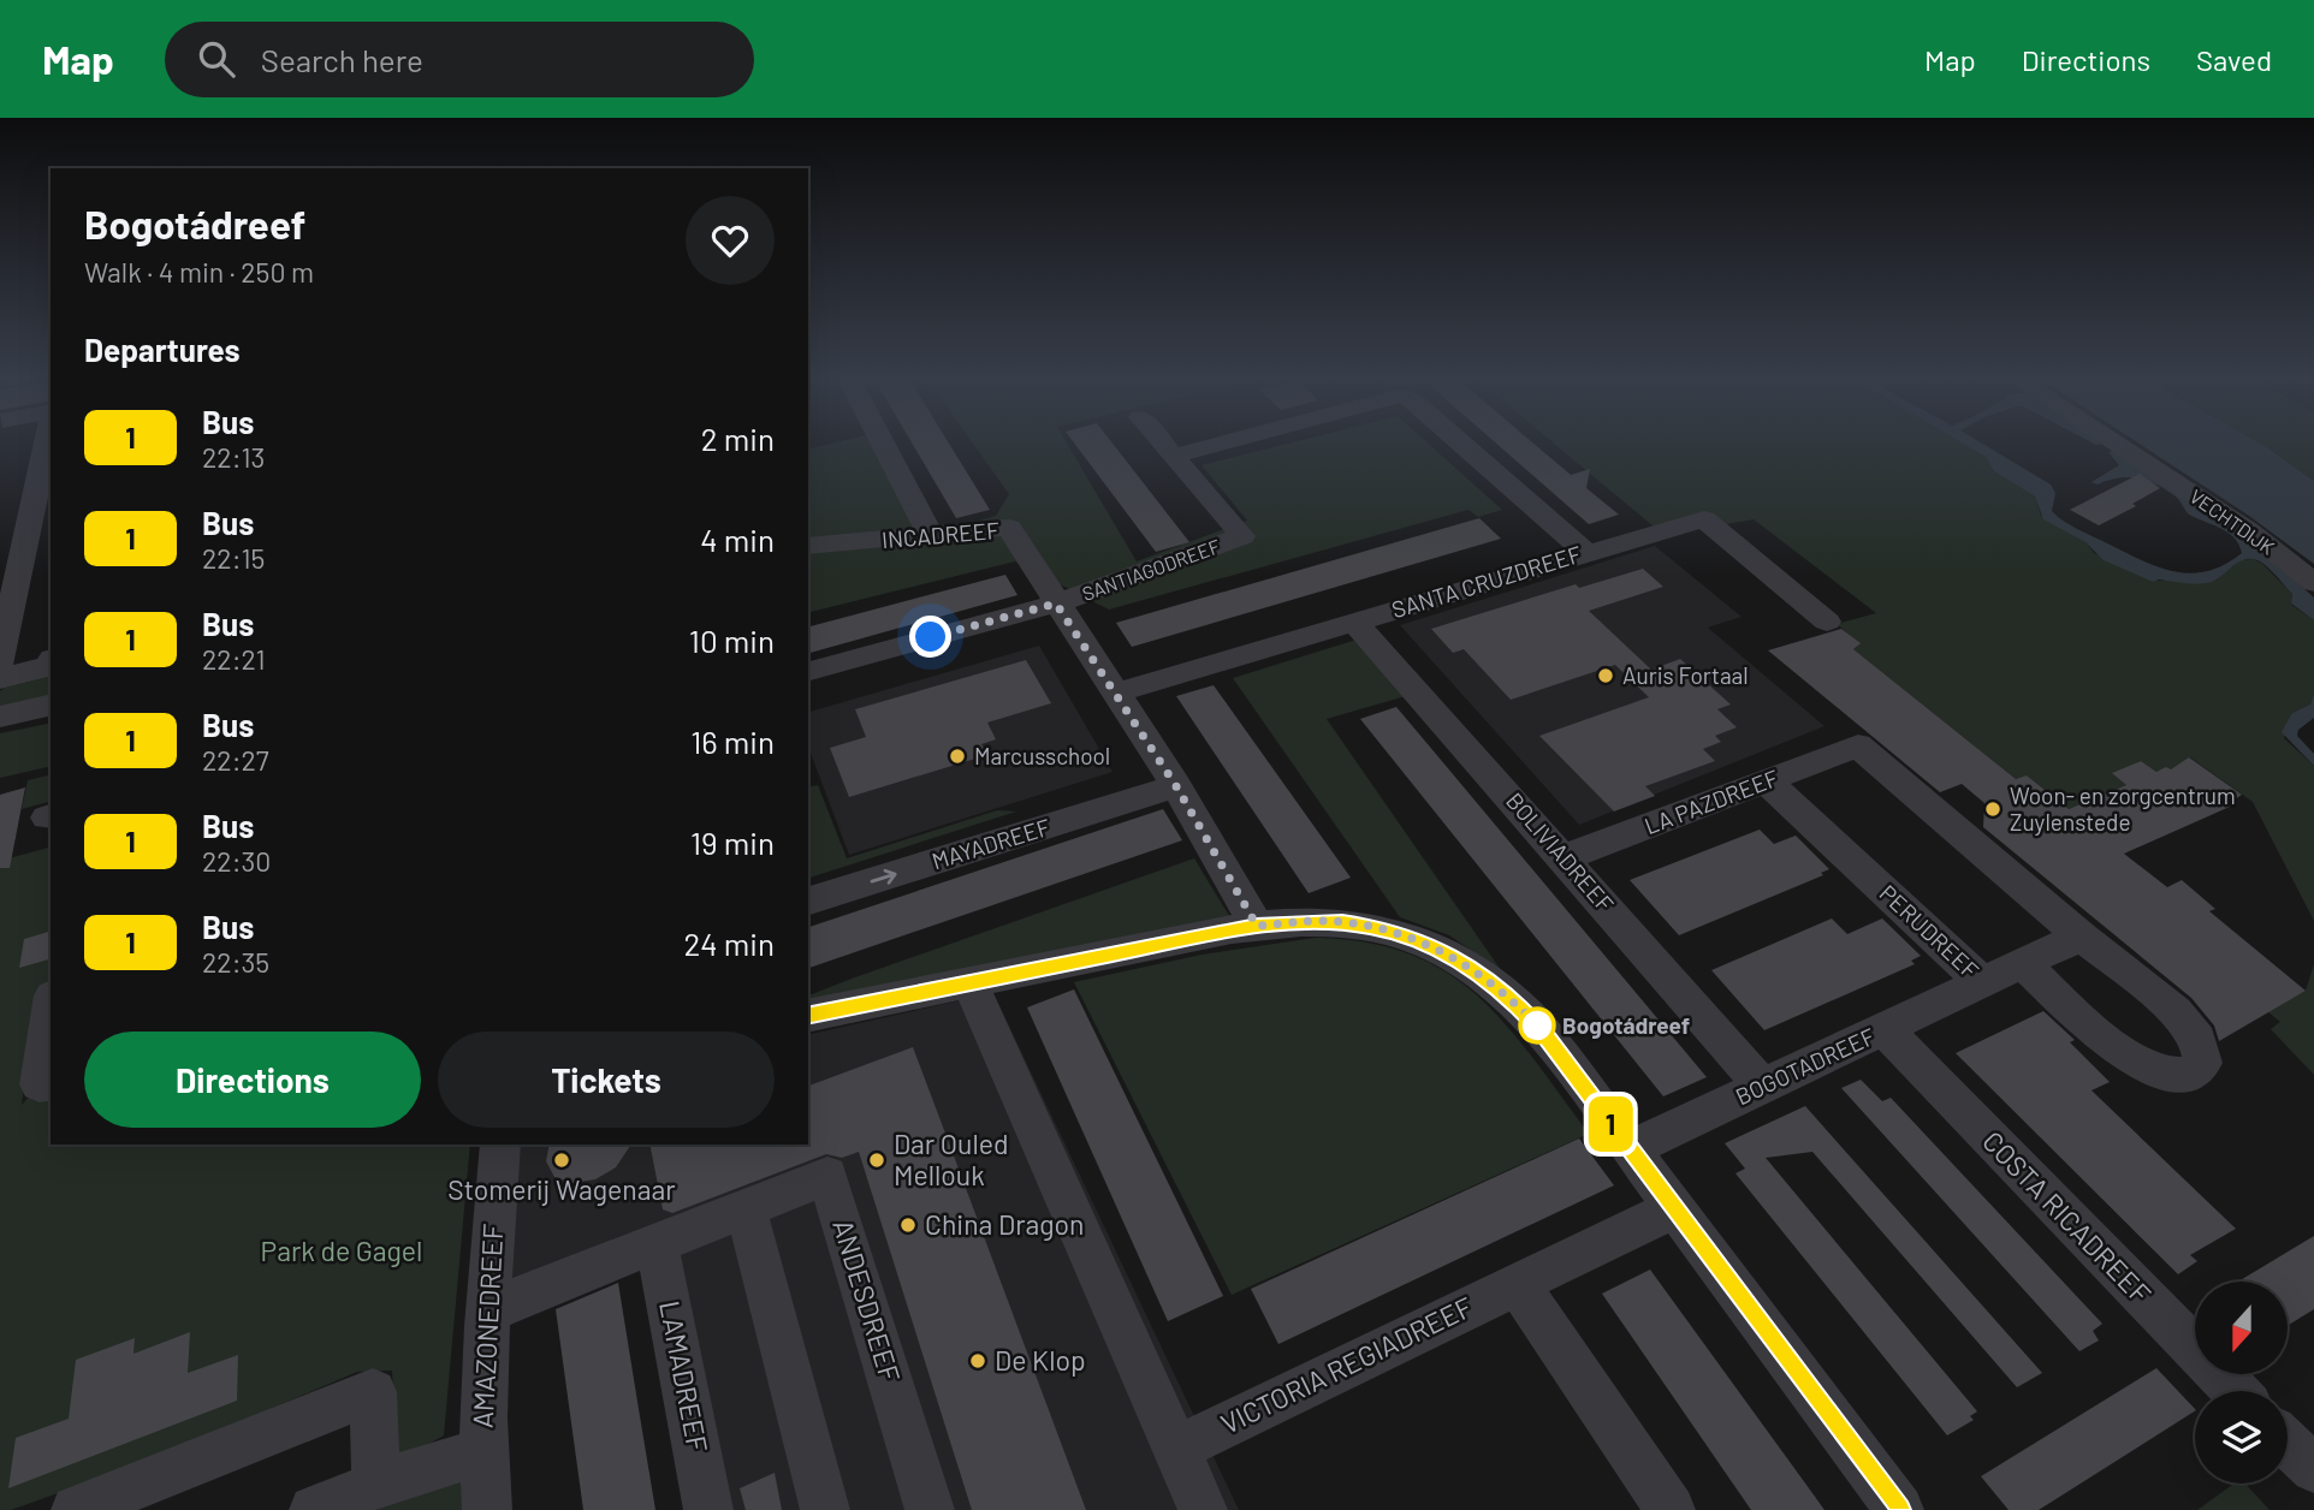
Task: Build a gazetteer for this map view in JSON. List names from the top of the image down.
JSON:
{
  "streets": {
    "street": [
      "VECHTDIJK",
      "INCADREEF",
      "SANTIAGODREEF",
      "SANTA CRUZDREEF",
      "LA PAZDREEF",
      "MAYADREEF",
      "BOLIVIADREEF",
      "PERUDREEF",
      "BOGOTADREEF",
      "COSTA RICADREEF",
      "ANDESDREEF",
      "AMAZONEDREEF",
      "VICTORIA REGIADREEF",
      "LAMADREEF"
    ]
  },
  "crossings": [
    ["INCADREEF", "SANTIAGODREEF"],
    ["INCADREEF", "SANTA CRUZDREEF"],
    ["INCADREEF", "MAYADREEF"],
    ["SANTA CRUZDREEF", "BOLIVIADREEF"],
    ["LA PAZDREEF", "BOLIVIADREEF"],
    ["LA PAZDREEF", "PERUDREEF"],
    ["BOLIVIADREEF", "BOGOTADREEF"],
    ["PERUDREEF", "BOGOTADREEF"],
    ["BOGOTADREEF", "COSTA RICADREEF"]
  ],
  "parks": ["Park de Gagel"],
  "places": [
    "Auris Fortaal",
    "Marcusschool",
    "Woon- en zorgcentrum Zuylenstede",
    "Bogotádreef",
    "Stomerij Wagenaar",
    "Dar Ouled Mellouk",
    "China Dragon",
    "De Klop"
  ],
  "lines": ["bus line 1"],
  "north": "bottom",
  "page": {
    "header": "Map",
    "search": "Search here",
    "nav": ["Map", "Directions", "Saved"],
    "on_map": "1",
    "heading": [
      ["Bogotádreef", "Walk · 4 min · 250 m"],
      "Departures"
    ],
    "list": [
      {
        "mark": "1",
        "name": "Bus",
        "note": "22:13",
        "value": "2 min"
      },
      {
        "mark": "1",
        "name": "Bus",
        "note": "22:15",
        "value": "4 min"
      },
      {
        "mark": "1",
        "name": "Bus",
        "note": "22:21",
        "value": "10 min"
      },
      {
        "mark": "1",
        "name": "Bus",
        "note": "22:27",
        "value": "16 min"
      },
      {
        "mark": "1",
        "name": "Bus",
        "note": "22:30",
        "value": "19 min"
      },
      {
        "mark": "1",
        "name": "Bus",
        "note": "22:35",
        "value": "24 min"
      }
    ],
    "buttons": ["Directions", "Tickets"]
  }
}
